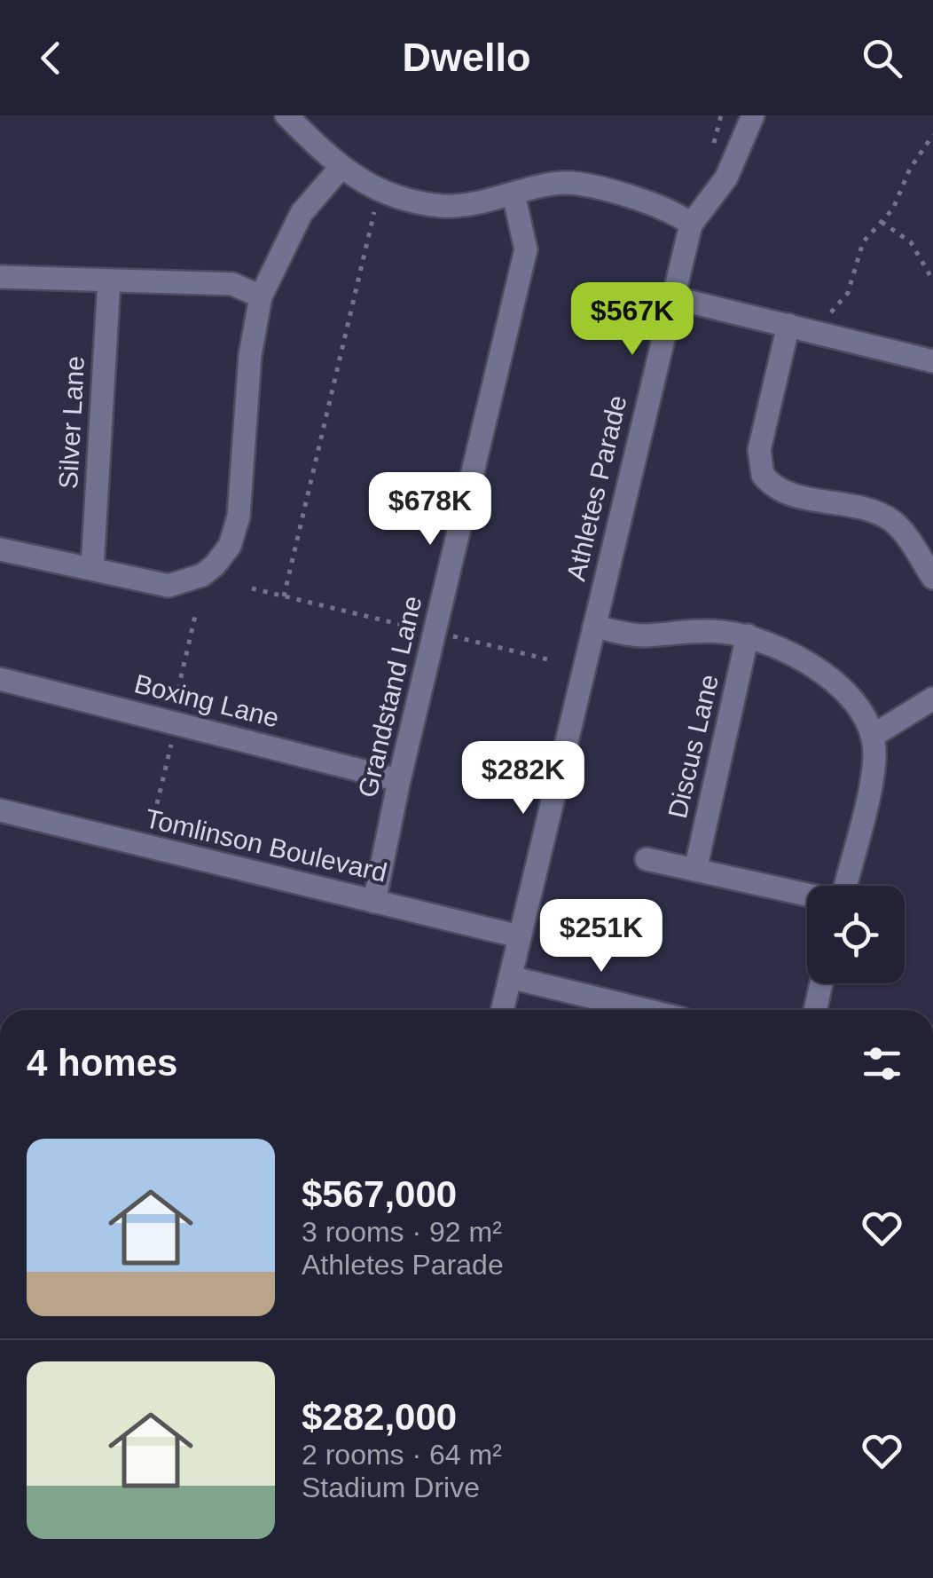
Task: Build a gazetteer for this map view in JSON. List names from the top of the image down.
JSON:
{
  "streets": {
    "street": [
      "Silver Lane",
      "Athletes Parade",
      "Grandstand Lane",
      "Boxing Lane",
      "Discus Lane",
      "Tomlinson Boulevard"
    ]
  },
  "crossings": [
    ["Athletes Parade", "Tomlinson Boulevard"],
    ["Grandstand Lane", "Boxing Lane"],
    ["Grandstand Lane", "Tomlinson Boulevard"]
  ],
  "page": {
    "header": "Dwello",
    "price": [
      "$567K",
      "$678K",
      "$282K",
      "$251K"
    ],
    "heading": "4 homes",
    "list": [
      {
        "name": "$567,000",
        "note": "3 rooms · 92 m² · Athletes Parade"
      },
      {
        "name": "$282,000",
        "note": "2 rooms · 64 m² · Stadium Drive"
      }
    ]
  }
}
